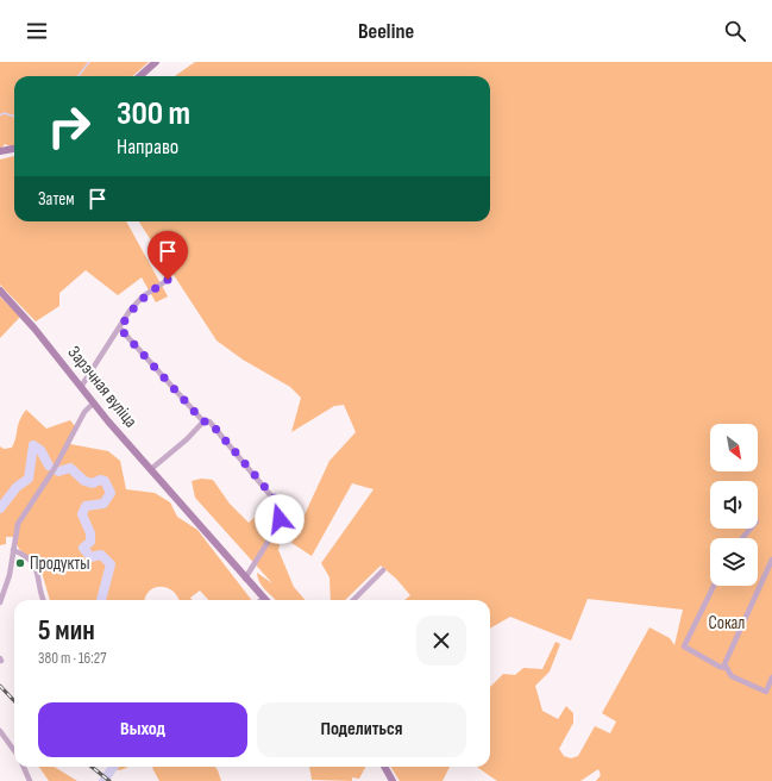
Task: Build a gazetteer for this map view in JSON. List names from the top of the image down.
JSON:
{
  "streets": {
    "street": ["Зарэчная вуліца"]
  },
  "parks": ["Сокал"],
  "places": ["Продукты"],
  "north": "bottom right",
  "page": {
    "header": "Beeline",
    "turn": ["300 m", "Направо"],
    "then": "Затем",
    "heading": ["5 мин", "380 m · 16:27"],
    "buttons": ["Выход", "Поделиться"]
  }
}
